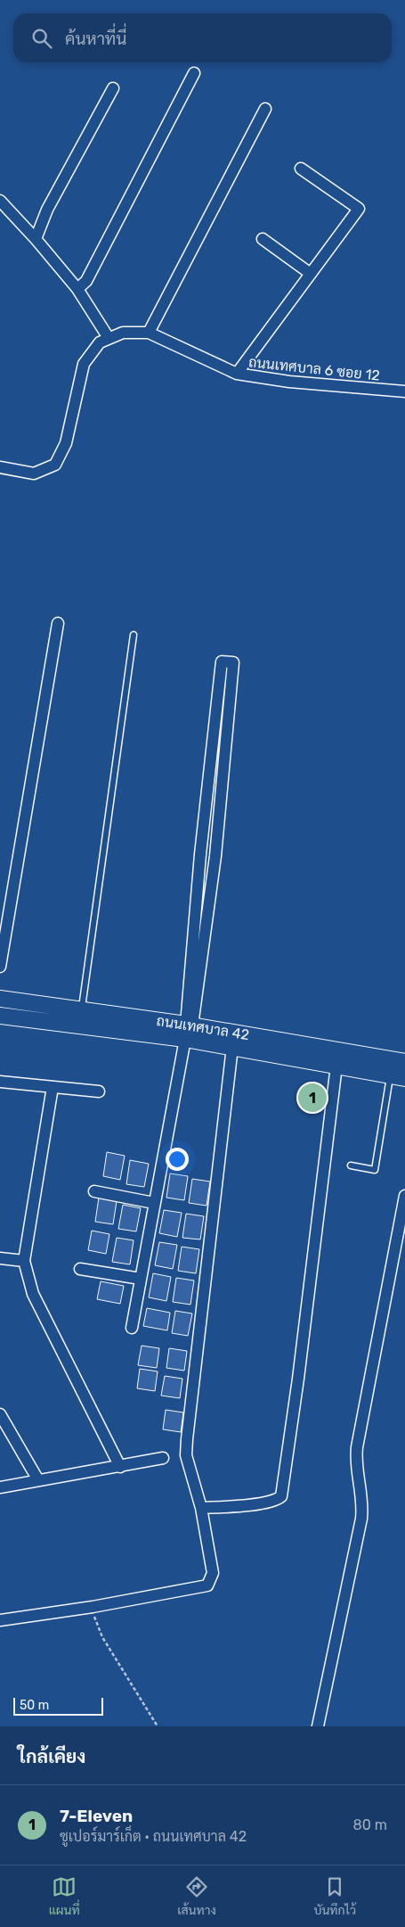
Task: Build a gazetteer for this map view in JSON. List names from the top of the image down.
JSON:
{
  "streets": {
    "street": ["ถนนเทศบาล 6 ซอย 12", "ถนนเทศบาล 42"]
  },
  "scale_bar": "50 m",
  "page": {
    "search": "ค้นหาที่นี่",
    "pins": "1",
    "scale": "50 m",
    "heading": "ใกล้เคียง",
    "list": [
      {
        "mark": "1",
        "name": "7-Eleven",
        "note": "ซูเปอร์มาร์เก็ต · ถนนเทศบาล 42",
        "value": "80 m"
      }
    ],
    "nav": ["แผนที่", "เส้นทาง", "บันทึกไว้"]
  }
}
